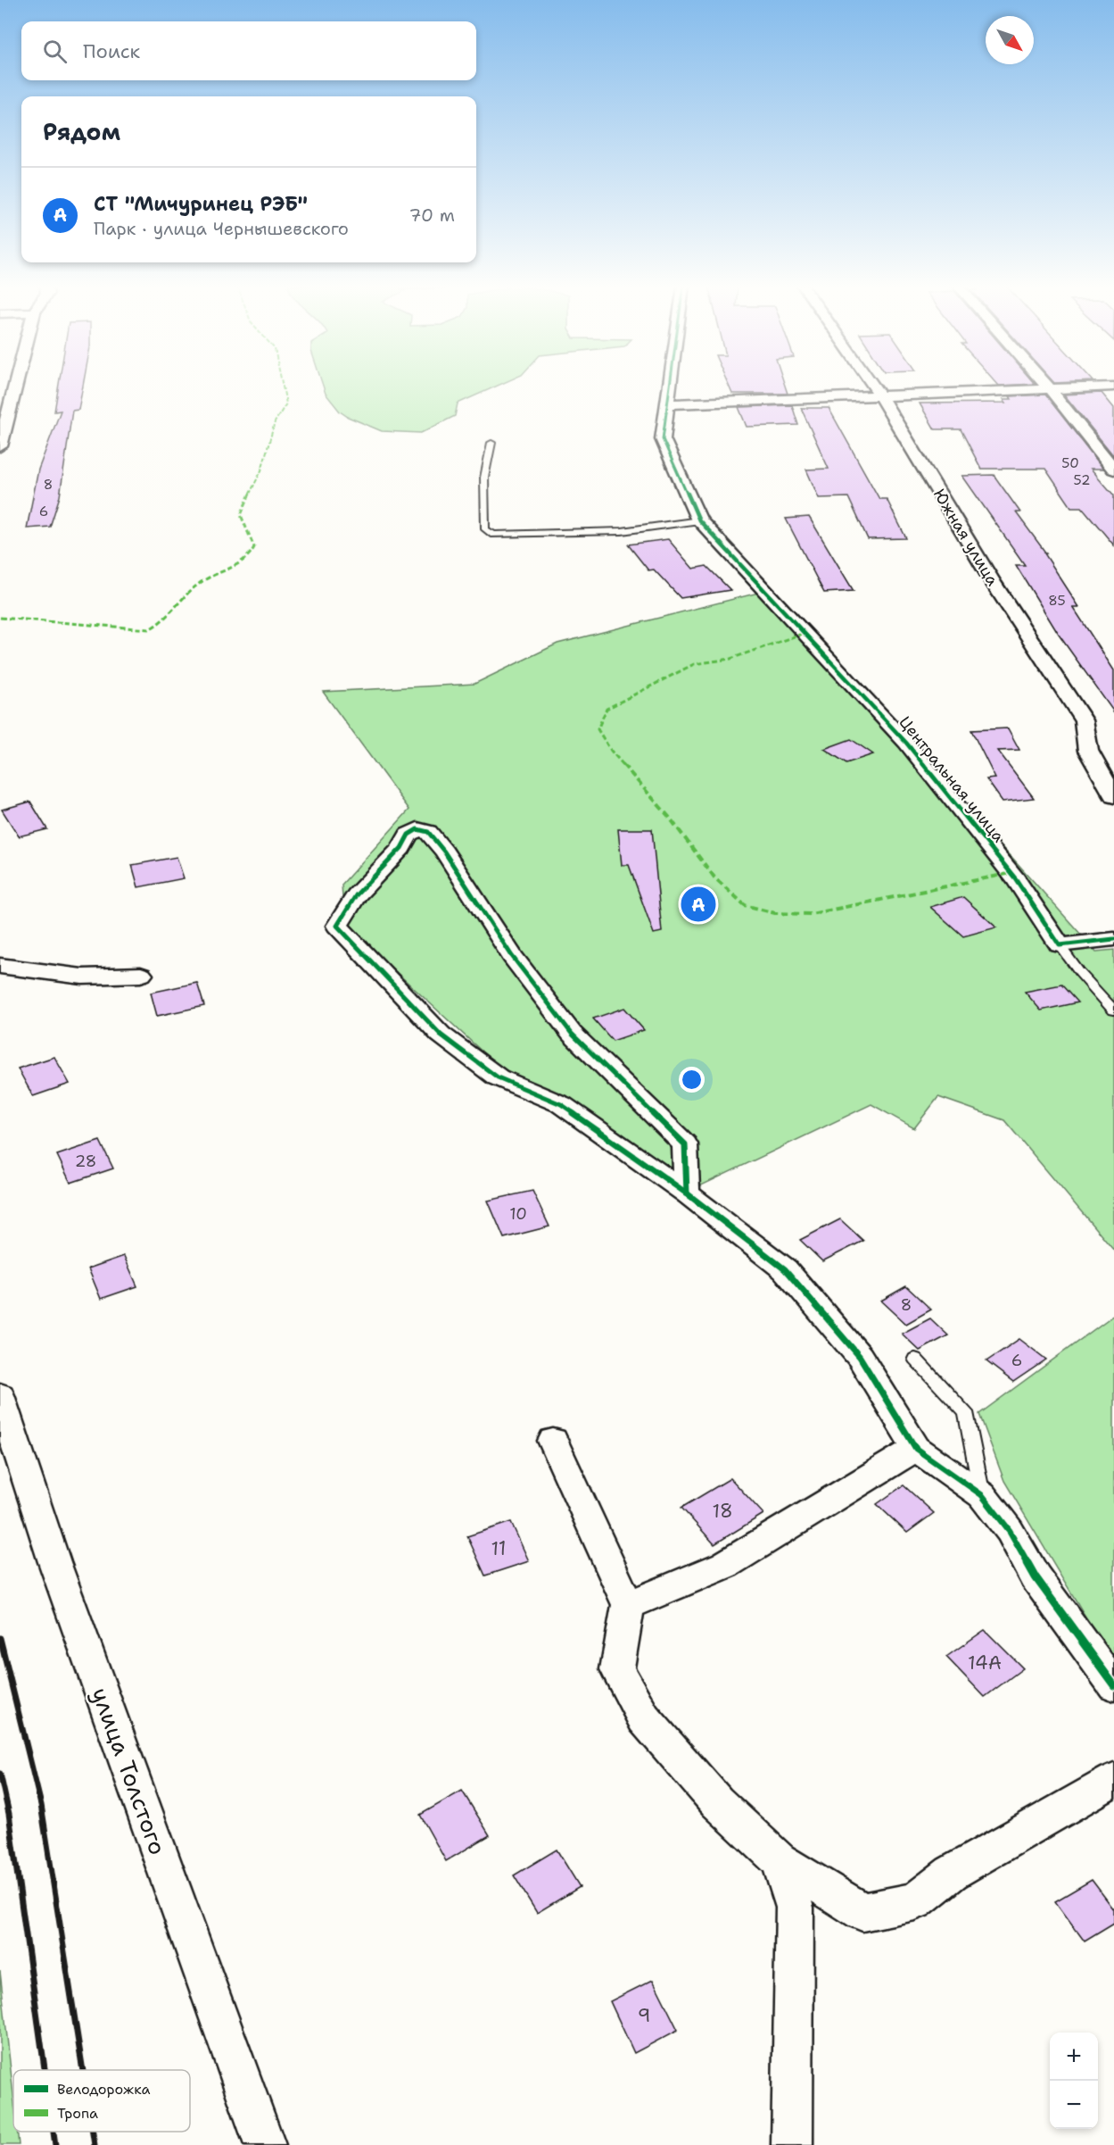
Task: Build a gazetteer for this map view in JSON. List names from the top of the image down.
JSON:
{
  "streets": {
    "street": ["Южная улица", "Центральная улица", "улица Толстого"]
  },
  "house_numbers": [
    "50",
    "52",
    "8",
    "6",
    "85",
    "28",
    "10",
    "8",
    "6",
    "18",
    "11",
    "14А",
    "9"
  ],
  "legend": ["Велодорожка", "Тропа"],
  "north": "bottom right",
  "page": {
    "search": "Поиск",
    "heading": "Рядом",
    "list": [
      {
        "mark": "A",
        "name": "СТ \"Мичуринец РЭБ\"",
        "note": "Парк · улица Чернышевского",
        "value": "70 m"
      }
    ],
    "pins": "A",
    "map_buttons": ["+", "−"]
  }
}
